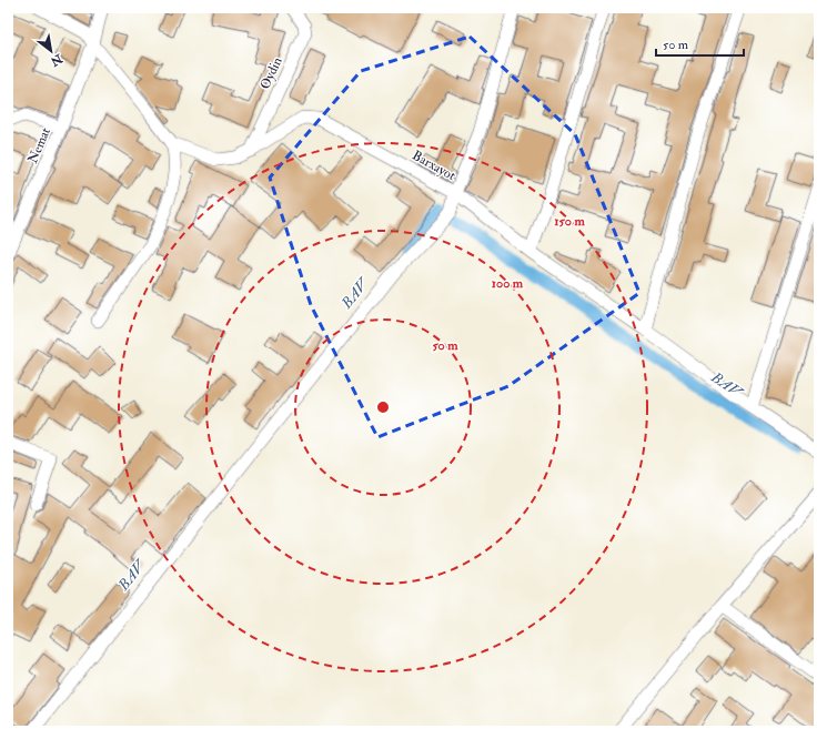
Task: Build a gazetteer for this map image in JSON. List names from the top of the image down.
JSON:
{
  "streets": {
    "street": ["Oydin", "Nemat", "Barxayot"]
  },
  "crossings": [
    ["Oydin", "Barxayot"]
  ],
  "water": ["BAV"],
  "scale_bar": "50 m",
  "north": "bottom right",
  "rings": ["150 m", "100 m", "50 m"]
}
